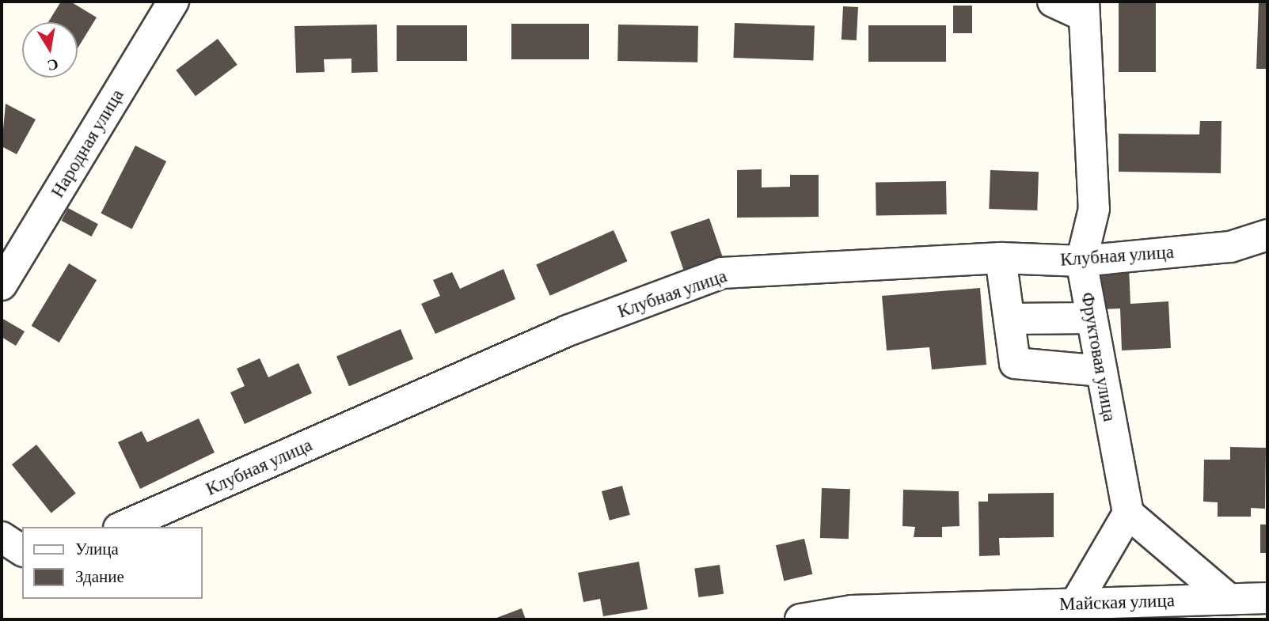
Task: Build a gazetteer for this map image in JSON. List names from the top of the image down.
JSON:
{
  "streets": {
    "street": [
      "Народная улица",
      "Клубная улица",
      "Фруктовая улица",
      "Майская улица"
    ]
  },
  "crossings": [
    ["Клубная улица", "Фруктовая улица"]
  ],
  "legend": ["Улица", "Здание"],
  "north": "bottom"
}
